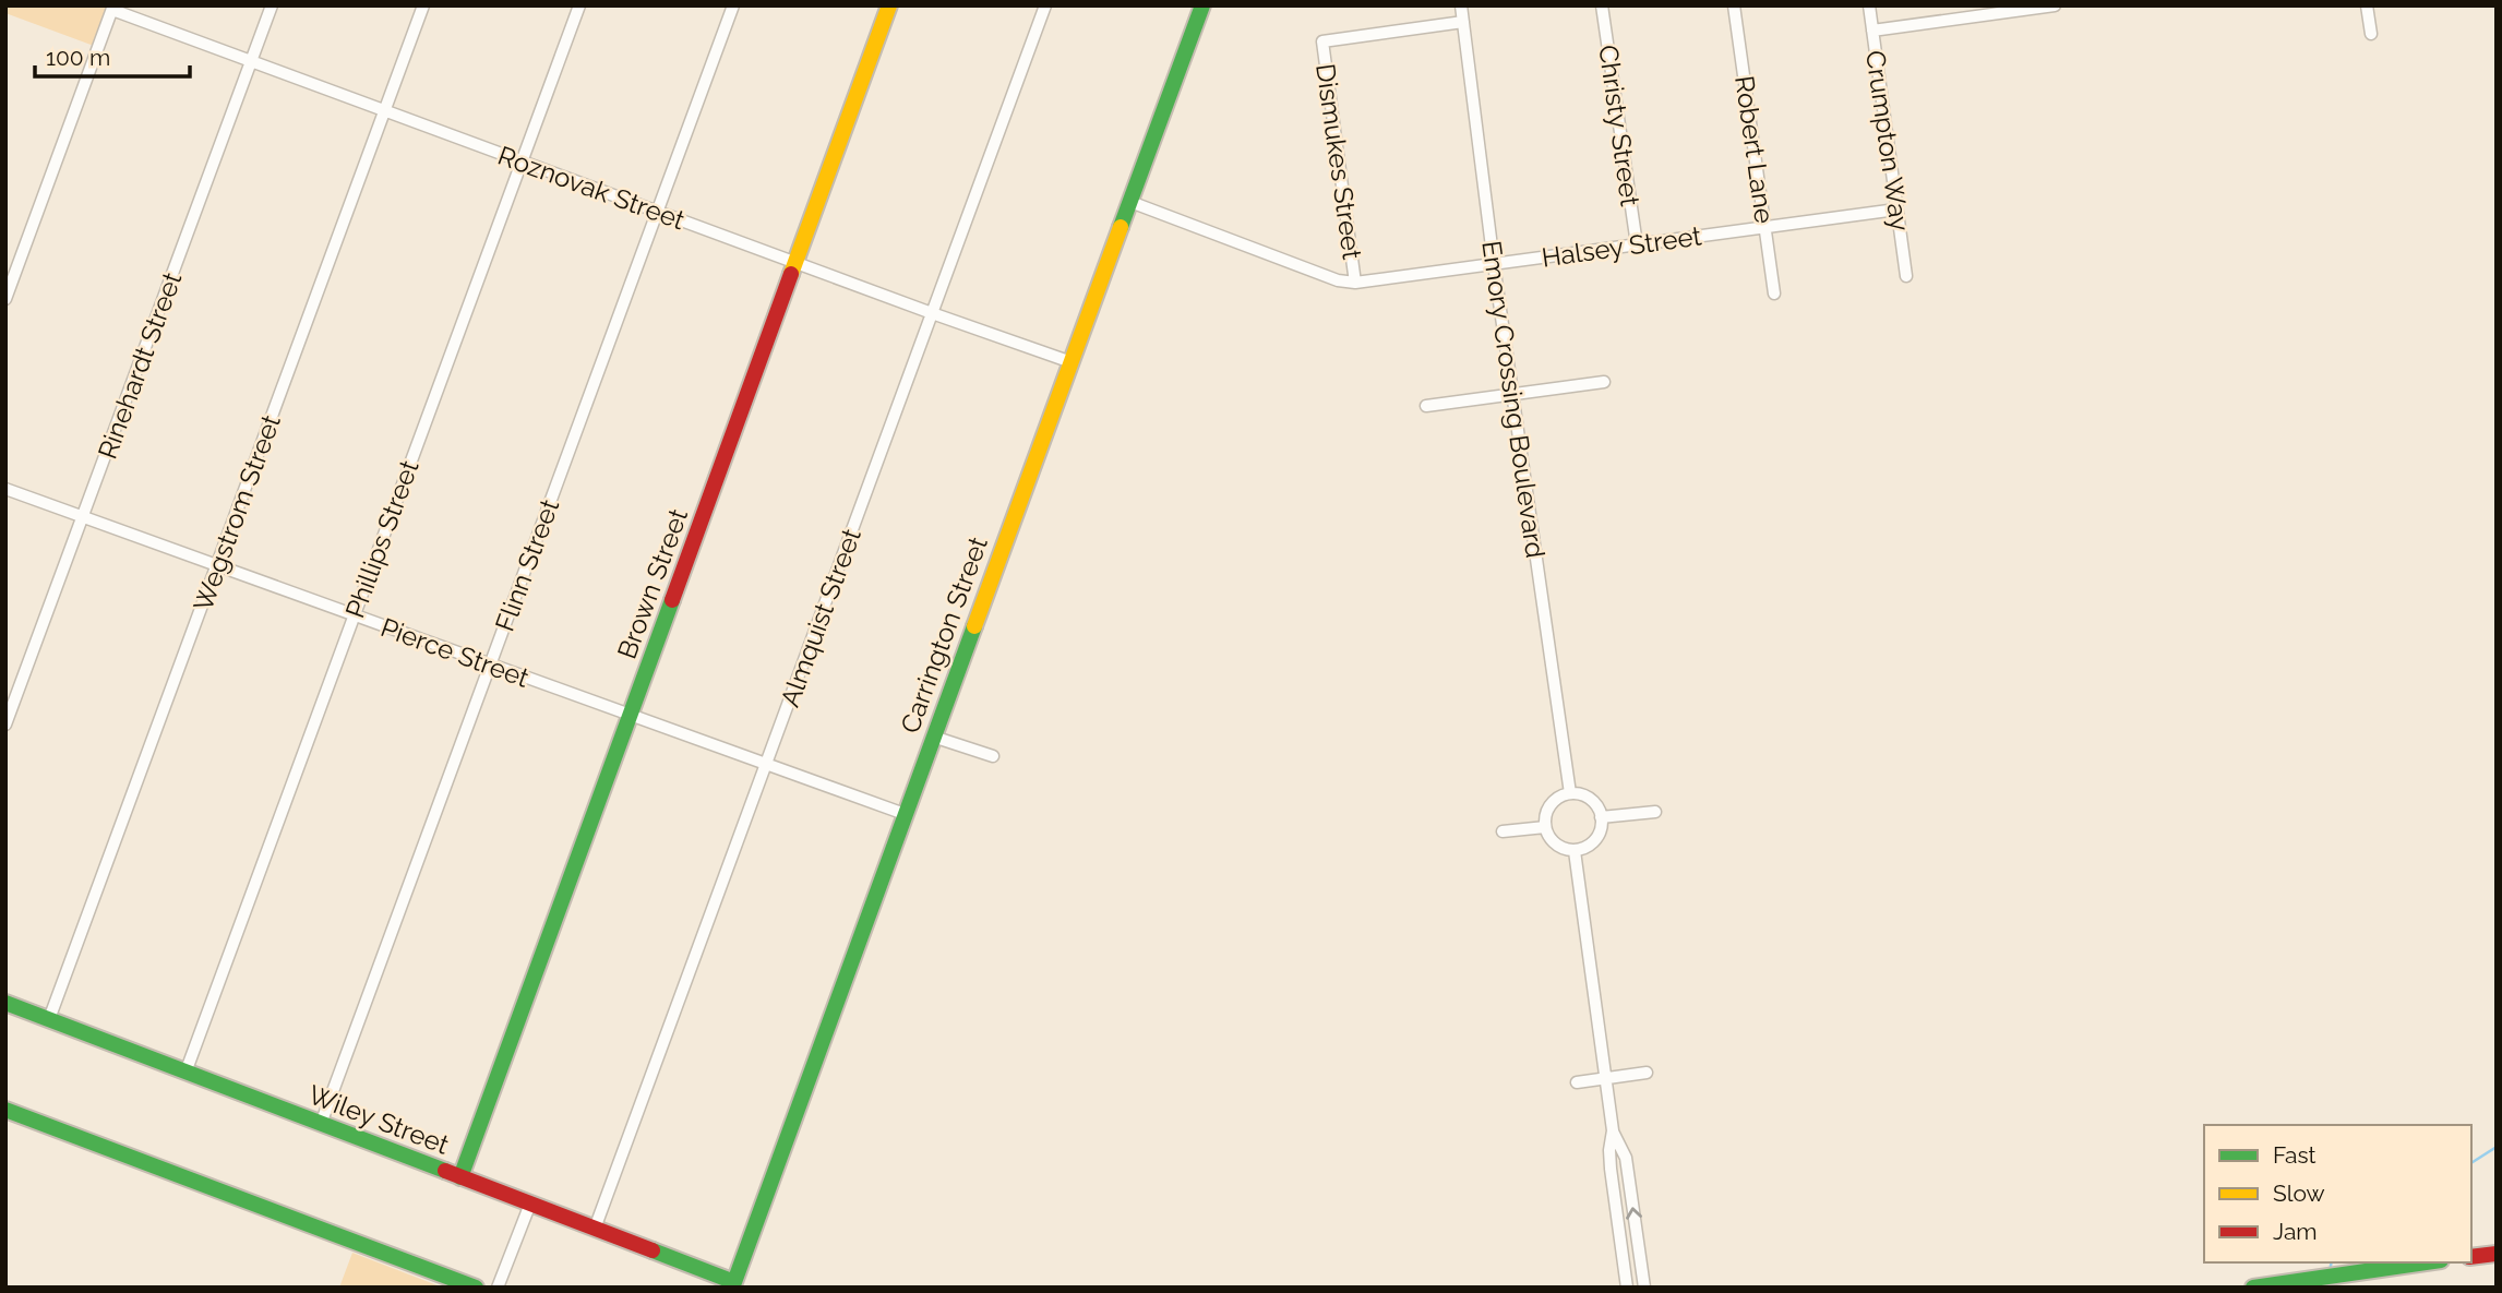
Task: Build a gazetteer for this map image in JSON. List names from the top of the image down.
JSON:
{
  "streets": {
    "street": [
      "Christy Street",
      "Crumpton Way",
      "Robert Lane",
      "Dismukes Street",
      "Roznovak Street",
      "Halsey Street",
      "Rinehardt Street",
      "Emory Crossing Boulevard",
      "Wegstrom Street",
      "Phillips Street",
      "Flinn Street",
      "Brown Street",
      "Almquist Street",
      "Carrington Street",
      "Pierce Street",
      "Wiley Street"
    ]
  },
  "crossings": [
    ["Christy Street", "Halsey Street"],
    ["Crumpton Way", "Halsey Street"],
    ["Robert Lane", "Halsey Street"],
    ["Dismukes Street", "Halsey Street"],
    ["Dismukes Street", "Emory Crossing Boulevard"],
    ["Roznovak Street", "Rinehardt Street"],
    ["Roznovak Street", "Wegstrom Street"],
    ["Roznovak Street", "Phillips Street"],
    ["Roznovak Street", "Flinn Street"],
    ["Roznovak Street", "Brown Street"],
    ["Roznovak Street", "Almquist Street"],
    ["Roznovak Street", "Carrington Street"],
    ["Halsey Street", "Emory Crossing Boulevard"],
    ["Halsey Street", "Carrington Street"],
    ["Rinehardt Street", "Pierce Street"],
    ["Wegstrom Street", "Pierce Street"],
    ["Wegstrom Street", "Wiley Street"],
    ["Phillips Street", "Pierce Street"],
    ["Phillips Street", "Wiley Street"],
    ["Flinn Street", "Pierce Street"],
    ["Flinn Street", "Wiley Street"],
    ["Brown Street", "Pierce Street"],
    ["Brown Street", "Wiley Street"],
    ["Almquist Street", "Pierce Street"],
    ["Almquist Street", "Wiley Street"],
    ["Carrington Street", "Pierce Street"],
    ["Carrington Street", "Wiley Street"]
  ],
  "legend": ["Fast", "Slow", "Jam"],
  "scale_bar": "100 m"
}
